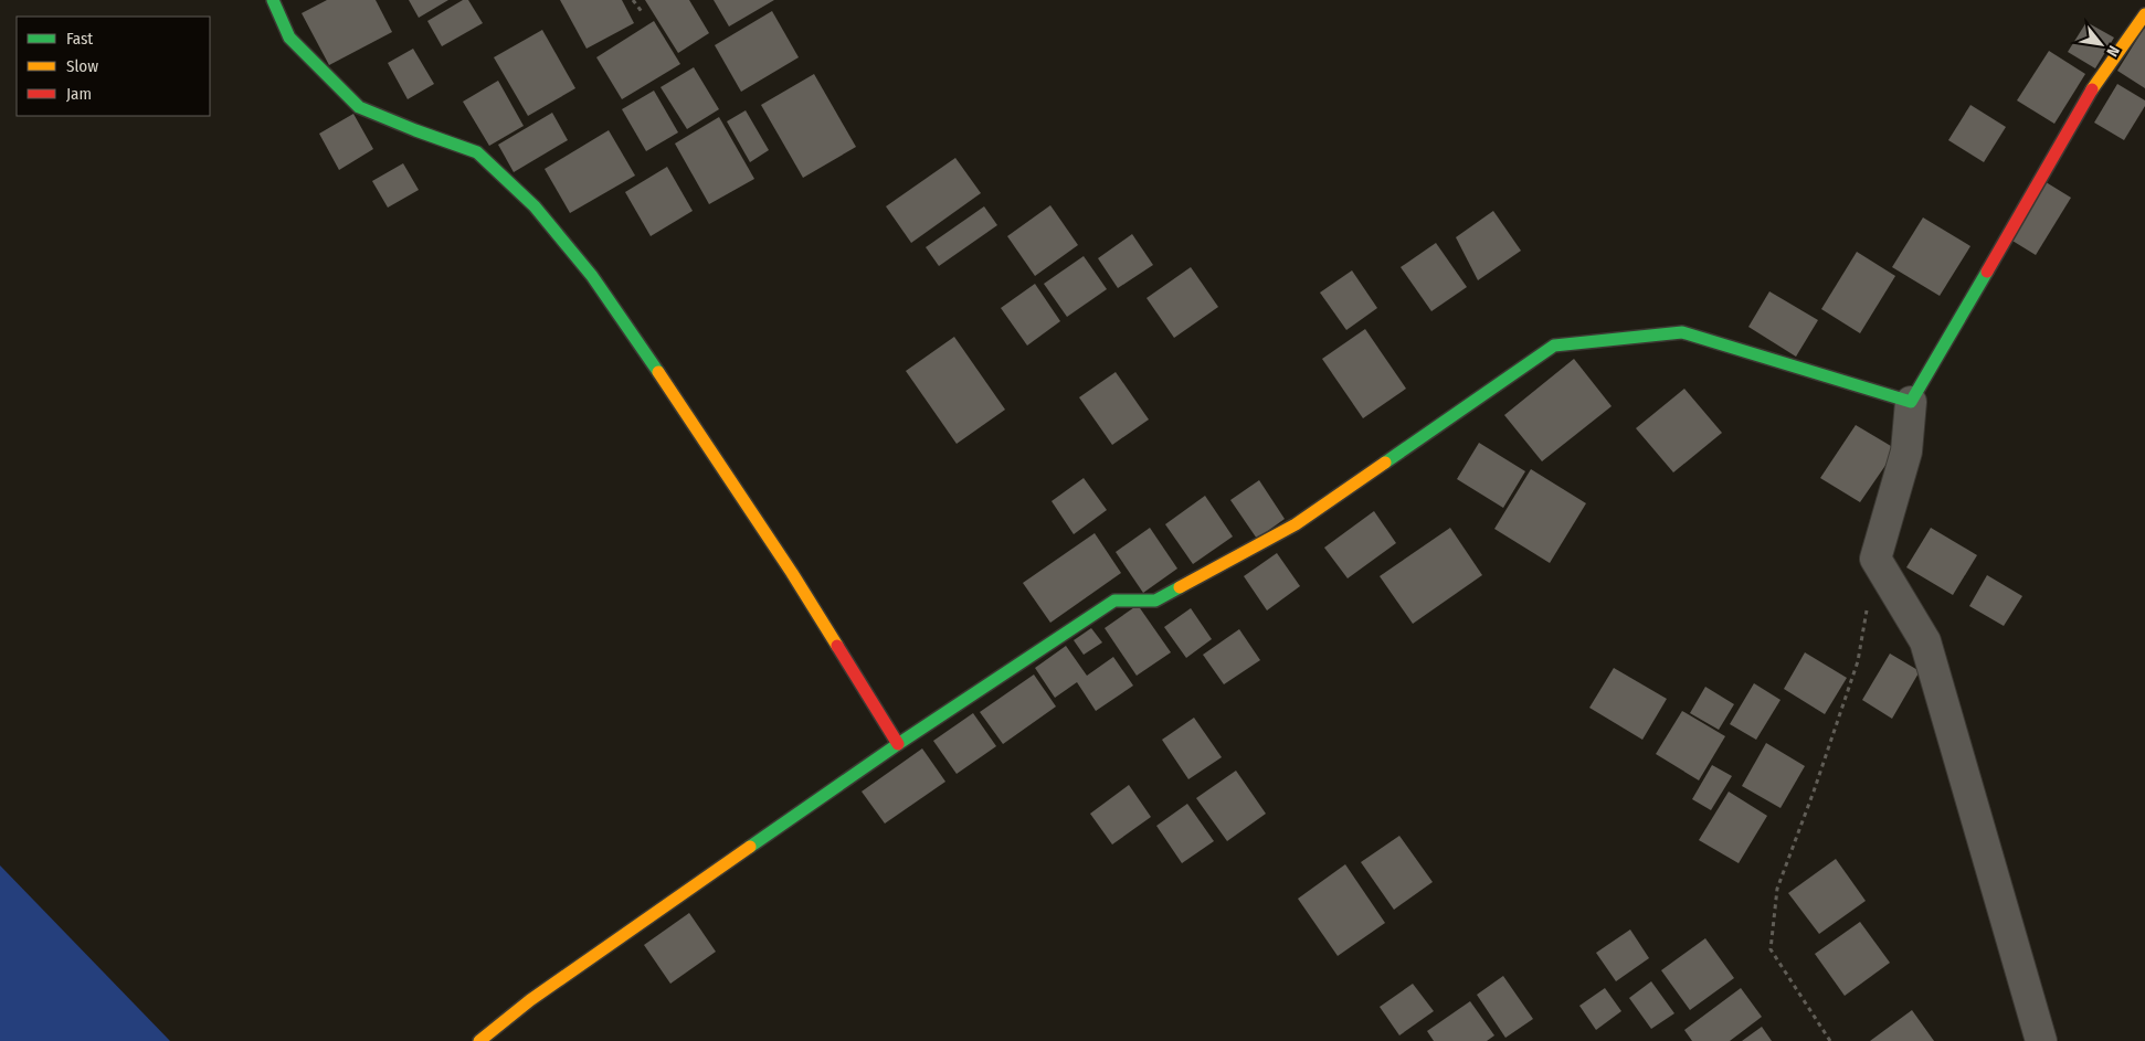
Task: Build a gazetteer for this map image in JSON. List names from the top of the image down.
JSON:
{
  "legend": ["Fast", "Slow", "Jam"],
  "north": "bottom right"
}
